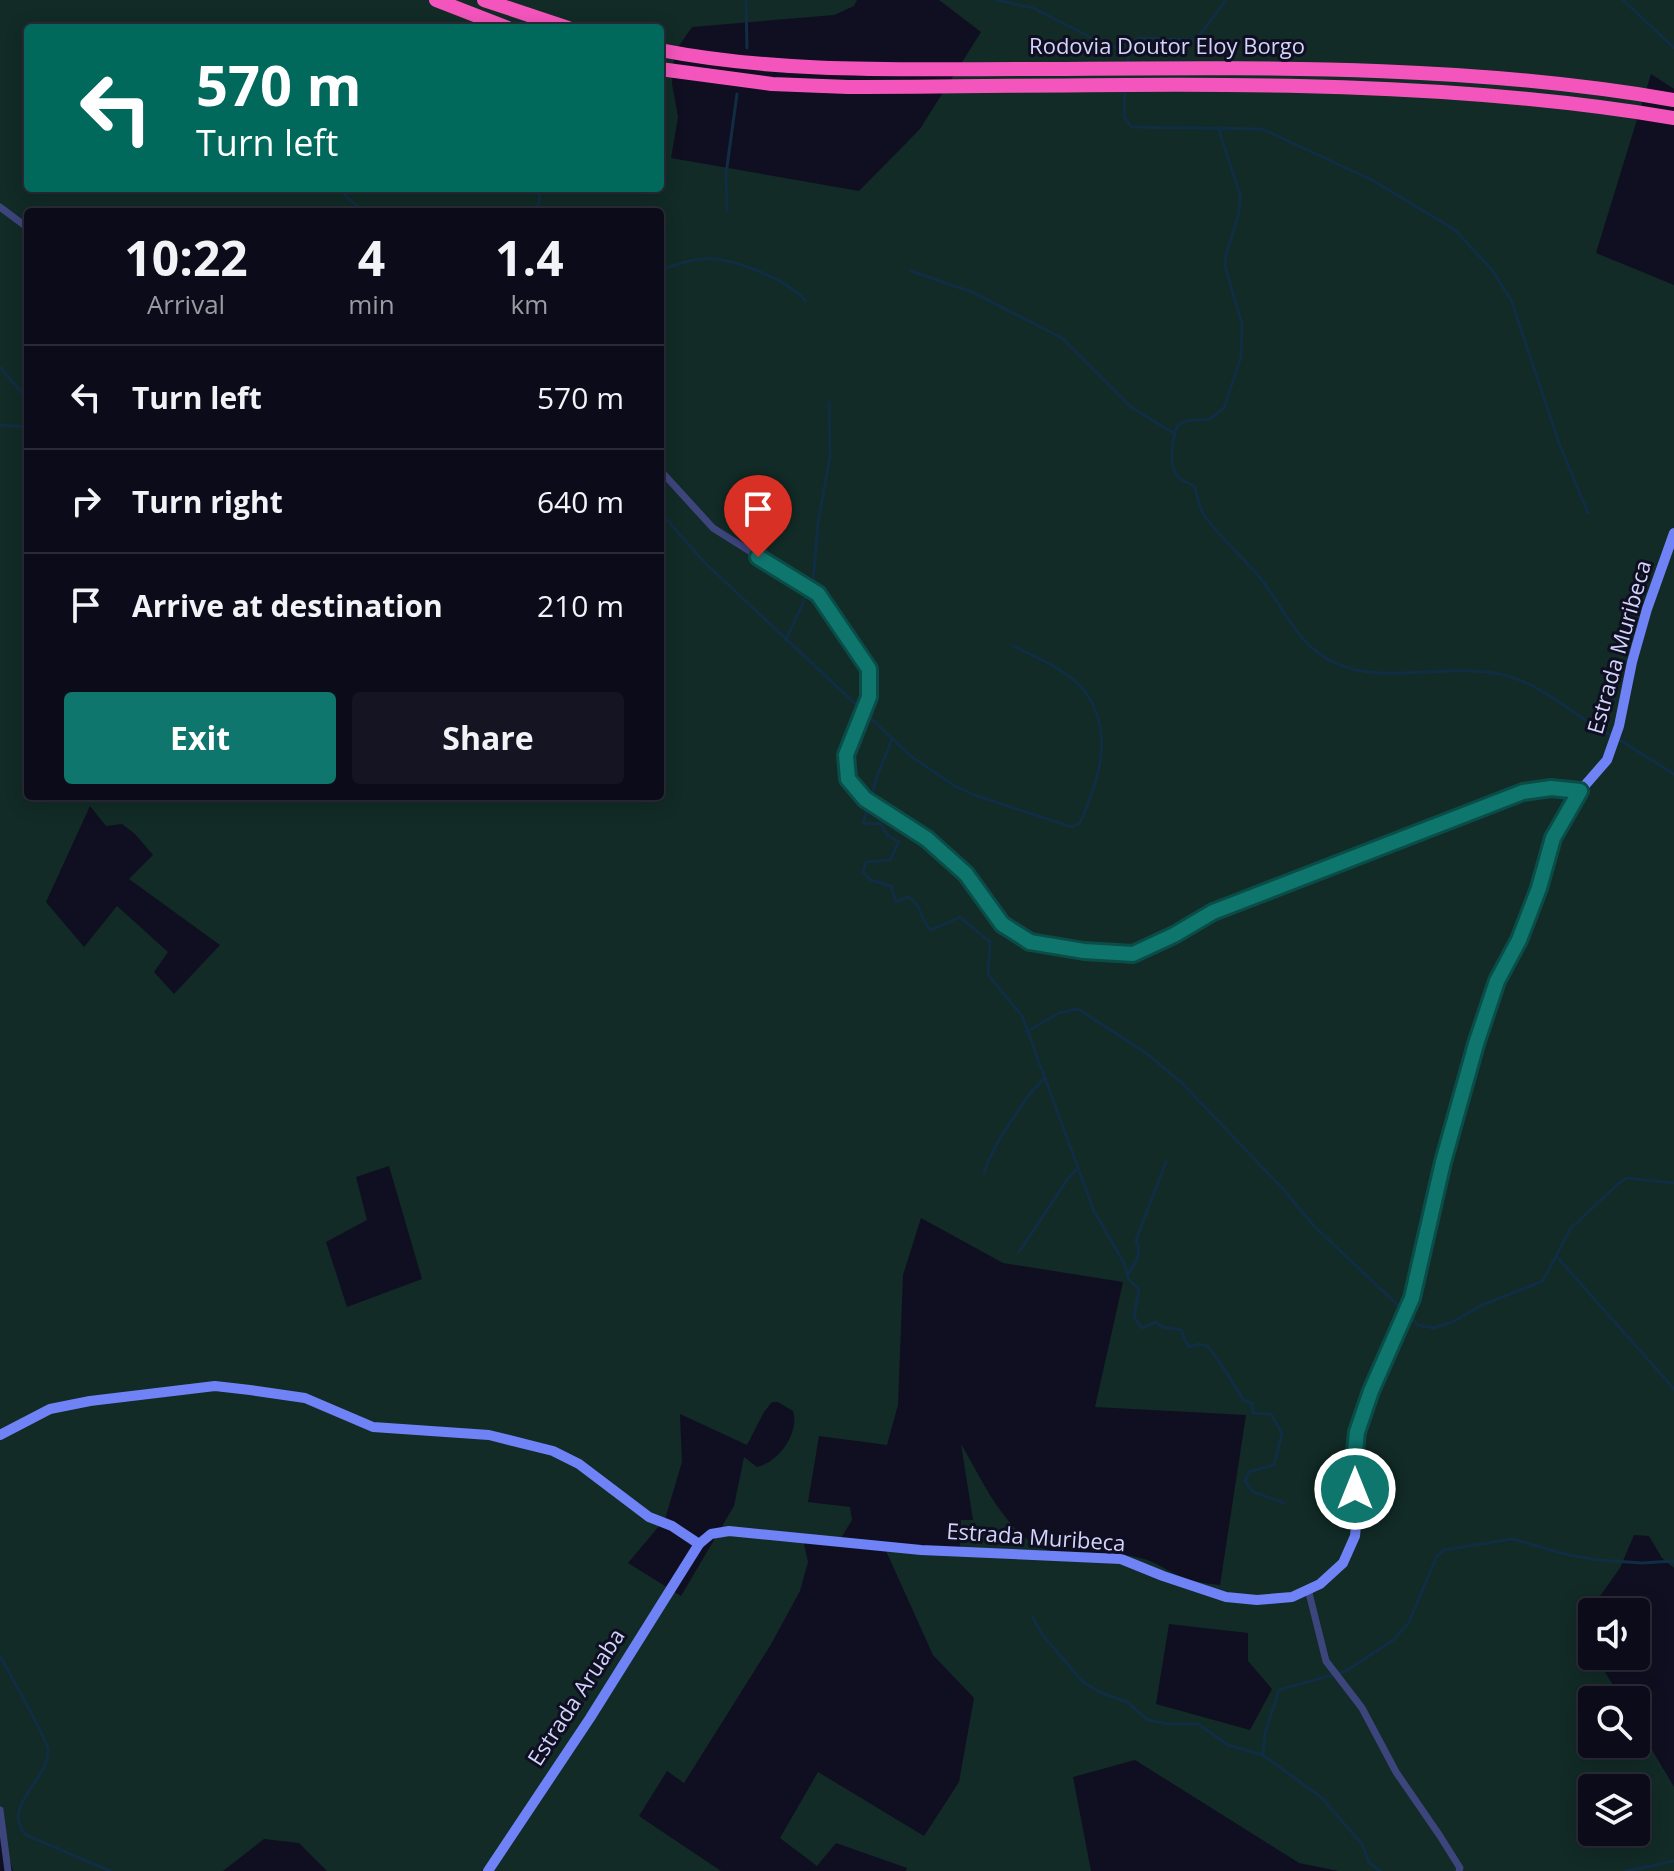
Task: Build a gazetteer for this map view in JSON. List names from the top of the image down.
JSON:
{
  "streets": {
    "highway": ["Rodovia Doutor Eloy Borgo"],
    "street": ["Estrada Muribeca", "Estrada Aruaba"]
  },
  "crossings": [
    ["Estrada Muribeca", "Estrada Aruaba"]
  ],
  "page": {
    "turn": ["570 m", "Turn left"],
    "eta": [
      "10:22",
      "Arrival",
      "4",
      "min",
      "1.4",
      "km"
    ],
    "list": [
      {
        "name": "Turn left",
        "value": "570 m"
      },
      {
        "name": "Turn right",
        "value": "640 m"
      },
      {
        "name": "Arrive at destination",
        "value": "210 m"
      }
    ],
    "buttons": ["Exit", "Share"]
  }
}
